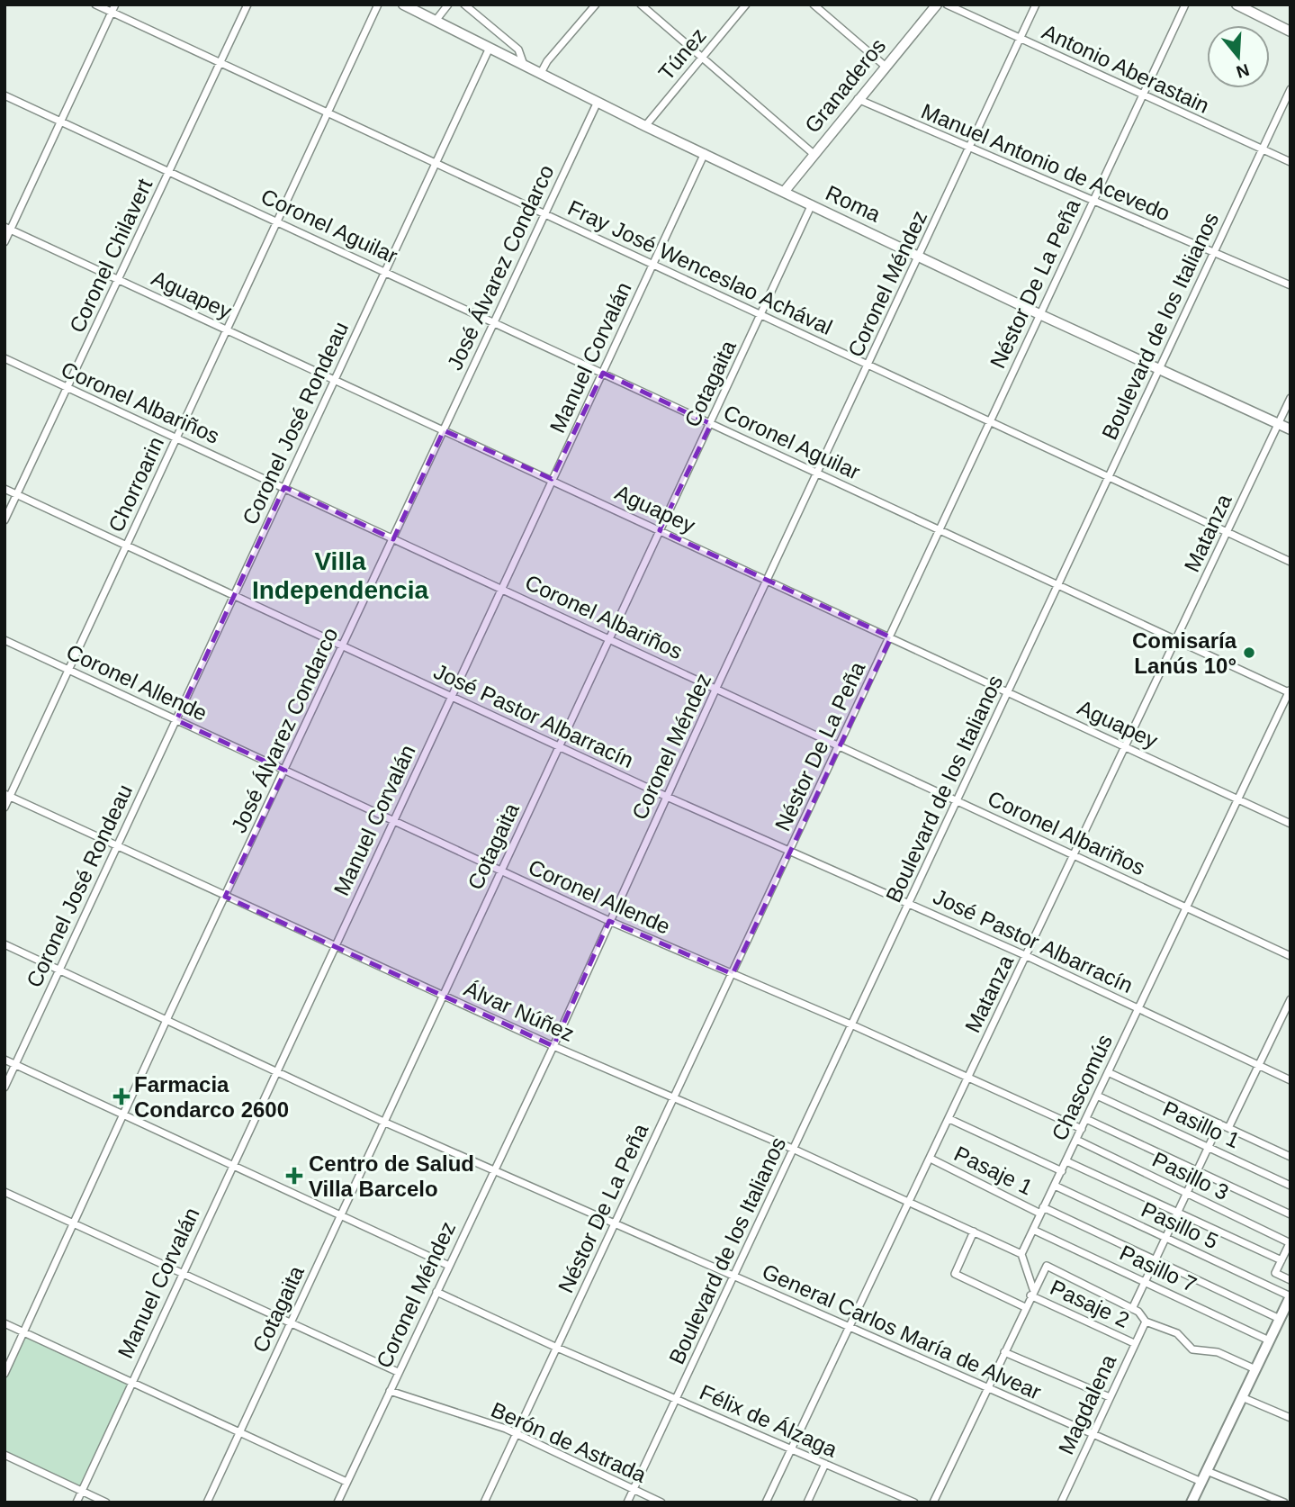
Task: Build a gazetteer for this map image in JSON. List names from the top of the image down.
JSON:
{
  "streets": {
    "street": [
      "Túnez",
      "Antonio Aberastain",
      "Granaderos",
      "Manuel Antonio de Acevedo",
      "Roma",
      "Coronel Aguilar",
      "Coronel Chilavert",
      "José Álvarez Condarco",
      "Fray José Wenceslao Achával",
      "Coronel Méndez",
      "Néstor De La Peña",
      "Aguapey",
      "Boulevard de los Italianos",
      "Manuel Corvalán",
      "Cotagaita",
      "Coronel Albariños",
      "Coronel José Rondeau",
      "Chorroarin",
      "Matanza",
      "Coronel Allende",
      "José Pastor Albarracín",
      "Álvar Núñez",
      "Chascomús",
      "Pasillo 1",
      "Pasaje 1",
      "Pasillo 3",
      "Pasillo 5",
      "Pasillo 7",
      "Pasaje 2",
      "General Carlos María de Alvear",
      "Magdalena",
      "Félix de Álzaga",
      "Berón de Astrada"
    ]
  },
  "crossings": [
    ["Túnez", "Roma"],
    ["Antonio Aberastain", "Coronel Méndez"],
    ["Antonio Aberastain", "Néstor De La Peña"],
    ["Antonio Aberastain", "Boulevard de los Italianos"],
    ["Granaderos", "Manuel Antonio de Acevedo"],
    ["Granaderos", "Roma"],
    ["Manuel Antonio de Acevedo", "Coronel Méndez"],
    ["Manuel Antonio de Acevedo", "Néstor De La Peña"],
    ["Manuel Antonio de Acevedo", "Boulevard de los Italianos"],
    ["Roma", "José Álvarez Condarco"],
    ["Roma", "Coronel Méndez"],
    ["Roma", "Néstor De La Peña"],
    ["Roma", "Boulevard de los Italianos"],
    ["Roma", "Manuel Corvalán"],
    ["Roma", "Cotagaita"],
    ["Roma", "Coronel José Rondeau"],
    ["Roma", "Matanza"],
    ["Coronel Aguilar", "Coronel Chilavert"],
    ["Coronel Aguilar", "José Álvarez Condarco"],
    ["Coronel Aguilar", "Coronel Méndez"],
    ["Coronel Aguilar", "Néstor De La Peña"],
    ["Coronel Aguilar", "Boulevard de los Italianos"],
    ["Coronel Aguilar", "Manuel Corvalán"],
    ["Coronel Aguilar", "Cotagaita"],
    ["Coronel Aguilar", "Coronel José Rondeau"],
    ["Coronel Aguilar", "Chorroarin"],
    ["Coronel Aguilar", "Matanza"],
    ["Coronel Aguilar", "Chascomús"],
    ["Coronel Chilavert", "Fray José Wenceslao Achával"],
    ["Coronel Chilavert", "Aguapey"],
    ["Coronel Chilavert", "Coronel Albariños"],
    ["Coronel Chilavert", "José Pastor Albarracín"],
    ["José Álvarez Condarco", "Fray José Wenceslao Achával"],
    ["José Álvarez Condarco", "Aguapey"],
    ["José Álvarez Condarco", "Coronel Albariños"],
    ["José Álvarez Condarco", "Coronel Allende"],
    ["José Álvarez Condarco", "José Pastor Albarracín"],
    ["José Álvarez Condarco", "Álvar Núñez"],
    ["José Álvarez Condarco", "General Carlos María de Alvear"],
    ["Fray José Wenceslao Achával", "Coronel Méndez"],
    ["Fray José Wenceslao Achával", "Néstor De La Peña"],
    ["Fray José Wenceslao Achával", "Boulevard de los Italianos"],
    ["Fray José Wenceslao Achával", "Manuel Corvalán"],
    ["Fray José Wenceslao Achával", "Cotagaita"],
    ["Fray José Wenceslao Achával", "Coronel José Rondeau"],
    ["Fray José Wenceslao Achával", "Chorroarin"],
    ["Fray José Wenceslao Achával", "Matanza"],
    ["Coronel Méndez", "Aguapey"],
    ["Coronel Méndez", "Coronel Albariños"],
    ["Coronel Méndez", "Coronel Allende"],
    ["Coronel Méndez", "José Pastor Albarracín"],
    ["Coronel Méndez", "Álvar Núñez"],
    ["Coronel Méndez", "General Carlos María de Alvear"],
    ["Coronel Méndez", "Félix de Álzaga"],
    ["Coronel Méndez", "Berón de Astrada"],
    ["Néstor De La Peña", "Aguapey"],
    ["Néstor De La Peña", "Coronel Albariños"],
    ["Néstor De La Peña", "Coronel Allende"],
    ["Néstor De La Peña", "José Pastor Albarracín"],
    ["Néstor De La Peña", "Álvar Núñez"],
    ["Néstor De La Peña", "General Carlos María de Alvear"],
    ["Néstor De La Peña", "Félix de Álzaga"],
    ["Néstor De La Peña", "Berón de Astrada"],
    ["Aguapey", "Boulevard de los Italianos"],
    ["Aguapey", "Manuel Corvalán"],
    ["Aguapey", "Cotagaita"],
    ["Aguapey", "Coronel José Rondeau"],
    ["Aguapey", "Chorroarin"],
    ["Aguapey", "Matanza"],
    ["Aguapey", "Chascomús"],
    ["Boulevard de los Italianos", "Coronel Albariños"],
    ["Boulevard de los Italianos", "Coronel Allende"],
    ["Boulevard de los Italianos", "José Pastor Albarracín"],
    ["Boulevard de los Italianos", "Álvar Núñez"],
    ["Boulevard de los Italianos", "General Carlos María de Alvear"],
    ["Boulevard de los Italianos", "Félix de Álzaga"],
    ["Boulevard de los Italianos", "Berón de Astrada"],
    ["Manuel Corvalán", "Coronel Albariños"],
    ["Manuel Corvalán", "Coronel Allende"],
    ["Manuel Corvalán", "José Pastor Albarracín"],
    ["Manuel Corvalán", "Álvar Núñez"],
    ["Manuel Corvalán", "General Carlos María de Alvear"],
    ["Cotagaita", "Coronel Albariños"],
    ["Cotagaita", "Coronel Allende"],
    ["Cotagaita", "José Pastor Albarracín"],
    ["Cotagaita", "Álvar Núñez"],
    ["Cotagaita", "General Carlos María de Alvear"],
    ["Coronel Albariños", "Coronel José Rondeau"],
    ["Coronel Albariños", "Chorroarin"],
    ["Coronel Albariños", "Matanza"],
    ["Coronel Albariños", "Chascomús"],
    ["Coronel José Rondeau", "Coronel Allende"],
    ["Coronel José Rondeau", "José Pastor Albarracín"],
    ["Coronel José Rondeau", "Álvar Núñez"],
    ["Coronel José Rondeau", "General Carlos María de Alvear"],
    ["Chorroarin", "Coronel Allende"],
    ["Chorroarin", "José Pastor Albarracín"],
    ["Chorroarin", "Álvar Núñez"],
    ["Matanza", "Coronel Allende"],
    ["Matanza", "José Pastor Albarracín"],
    ["Matanza", "Álvar Núñez"],
    ["Matanza", "Pasaje 1"],
    ["Matanza", "General Carlos María de Alvear"],
    ["Matanza", "Félix de Álzaga"],
    ["Coronel Allende", "Chascomús"],
    ["José Pastor Albarracín", "Chascomús"],
    ["Álvar Núñez", "Chascomús"],
    ["Chascomús", "Pasillo 1"],
    ["Chascomús", "Pasaje 1"],
    ["Chascomús", "Pasillo 3"],
    ["Chascomús", "Pasillo 5"],
    ["Chascomús", "Pasillo 7"],
    ["Pasaje 2", "Magdalena"],
    ["General Carlos María de Alvear", "Magdalena"]
  ],
  "districts": ["Villa Independencia"],
  "places": {
    "other": ["Comisaría Lanús 10°"],
    "health": ["Farmacia Condarco 2600", "Centro de Salud Villa Barcelo"]
  },
  "north": "bottom"
}
